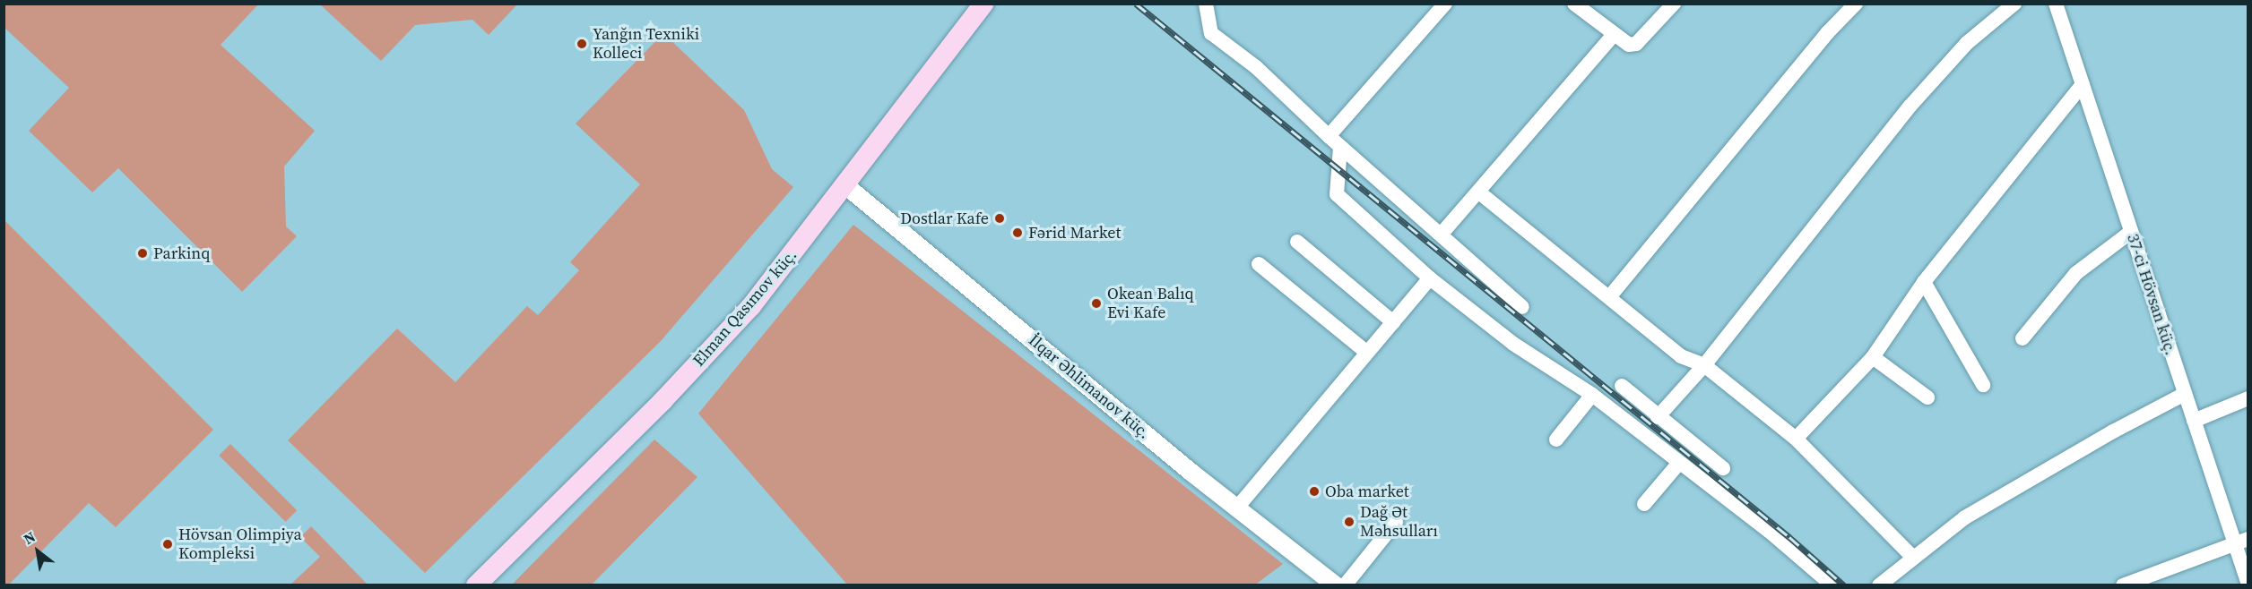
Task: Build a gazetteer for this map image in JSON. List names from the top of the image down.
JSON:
{
  "streets": {
    "main road": ["Elman Qasımov küç."],
    "street": ["37-ci Hövsan küç.", "İlqar Əhlimanov küç."]
  },
  "crossings": [
    ["Elman Qasımov küç.", "İlqar Əhlimanov küç."]
  ],
  "places": [
    "Yanğın Texniki Kolleci",
    "Dostlar Kafe",
    "Fərid Market",
    "Parkinq",
    "Okean Balıq Evi Kafe",
    "Oba market",
    "Dağ Ət Məhsulları",
    "Hövsan Olimpiya Kompleksi"
  ],
  "north": "top left"
}
